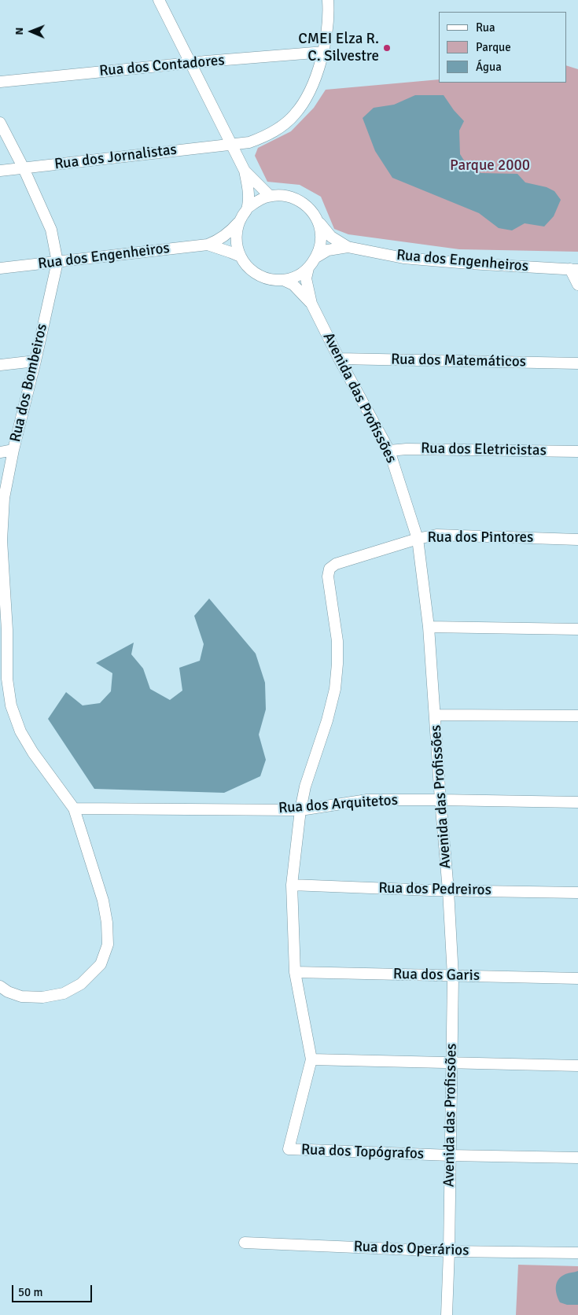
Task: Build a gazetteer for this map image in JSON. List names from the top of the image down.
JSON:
{
  "streets": {
    "street": [
      "Rua dos Contadores",
      "Rua dos Jornalistas",
      "Rua dos Engenheiros",
      "Rua dos Matemáticos",
      "Rua dos Bombeiros",
      "Avenida das Profissões",
      "Rua dos Eletricistas",
      "Rua dos Pintores",
      "Rua dos Arquitetos",
      "Rua dos Pedreiros",
      "Rua dos Garis",
      "Rua dos Topógrafos",
      "Rua dos Operários"
    ]
  },
  "crossings": [
    ["Rua dos Contadores", "Rua dos Jornalistas"],
    ["Rua dos Jornalistas", "Rua dos Bombeiros"],
    ["Rua dos Engenheiros", "Rua dos Bombeiros"],
    ["Rua dos Matemáticos", "Avenida das Profissões"],
    ["Rua dos Bombeiros", "Rua dos Arquitetos"],
    ["Avenida das Profissões", "Rua dos Eletricistas"],
    ["Avenida das Profissões", "Rua dos Pintores"],
    ["Avenida das Profissões", "Rua dos Arquitetos"],
    ["Avenida das Profissões", "Rua dos Pedreiros"],
    ["Avenida das Profissões", "Rua dos Garis"],
    ["Avenida das Profissões", "Rua dos Topógrafos"],
    ["Avenida das Profissões", "Rua dos Operários"],
    ["Rua dos Pintores", "Rua dos Arquitetos"]
  ],
  "parks": ["Parque 2000"],
  "places": ["CMEI Elza R. C. Silvestre"],
  "legend": ["Rua", "Parque", "Água"],
  "scale_bar": "50 m",
  "north": "left"
}
